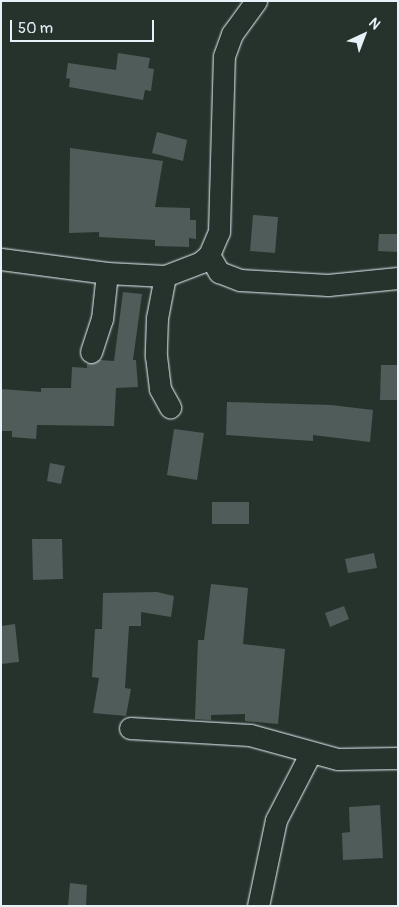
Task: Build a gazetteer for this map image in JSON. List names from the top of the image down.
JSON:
{
  "scale_bar": "50 m",
  "north": "top right"
}
